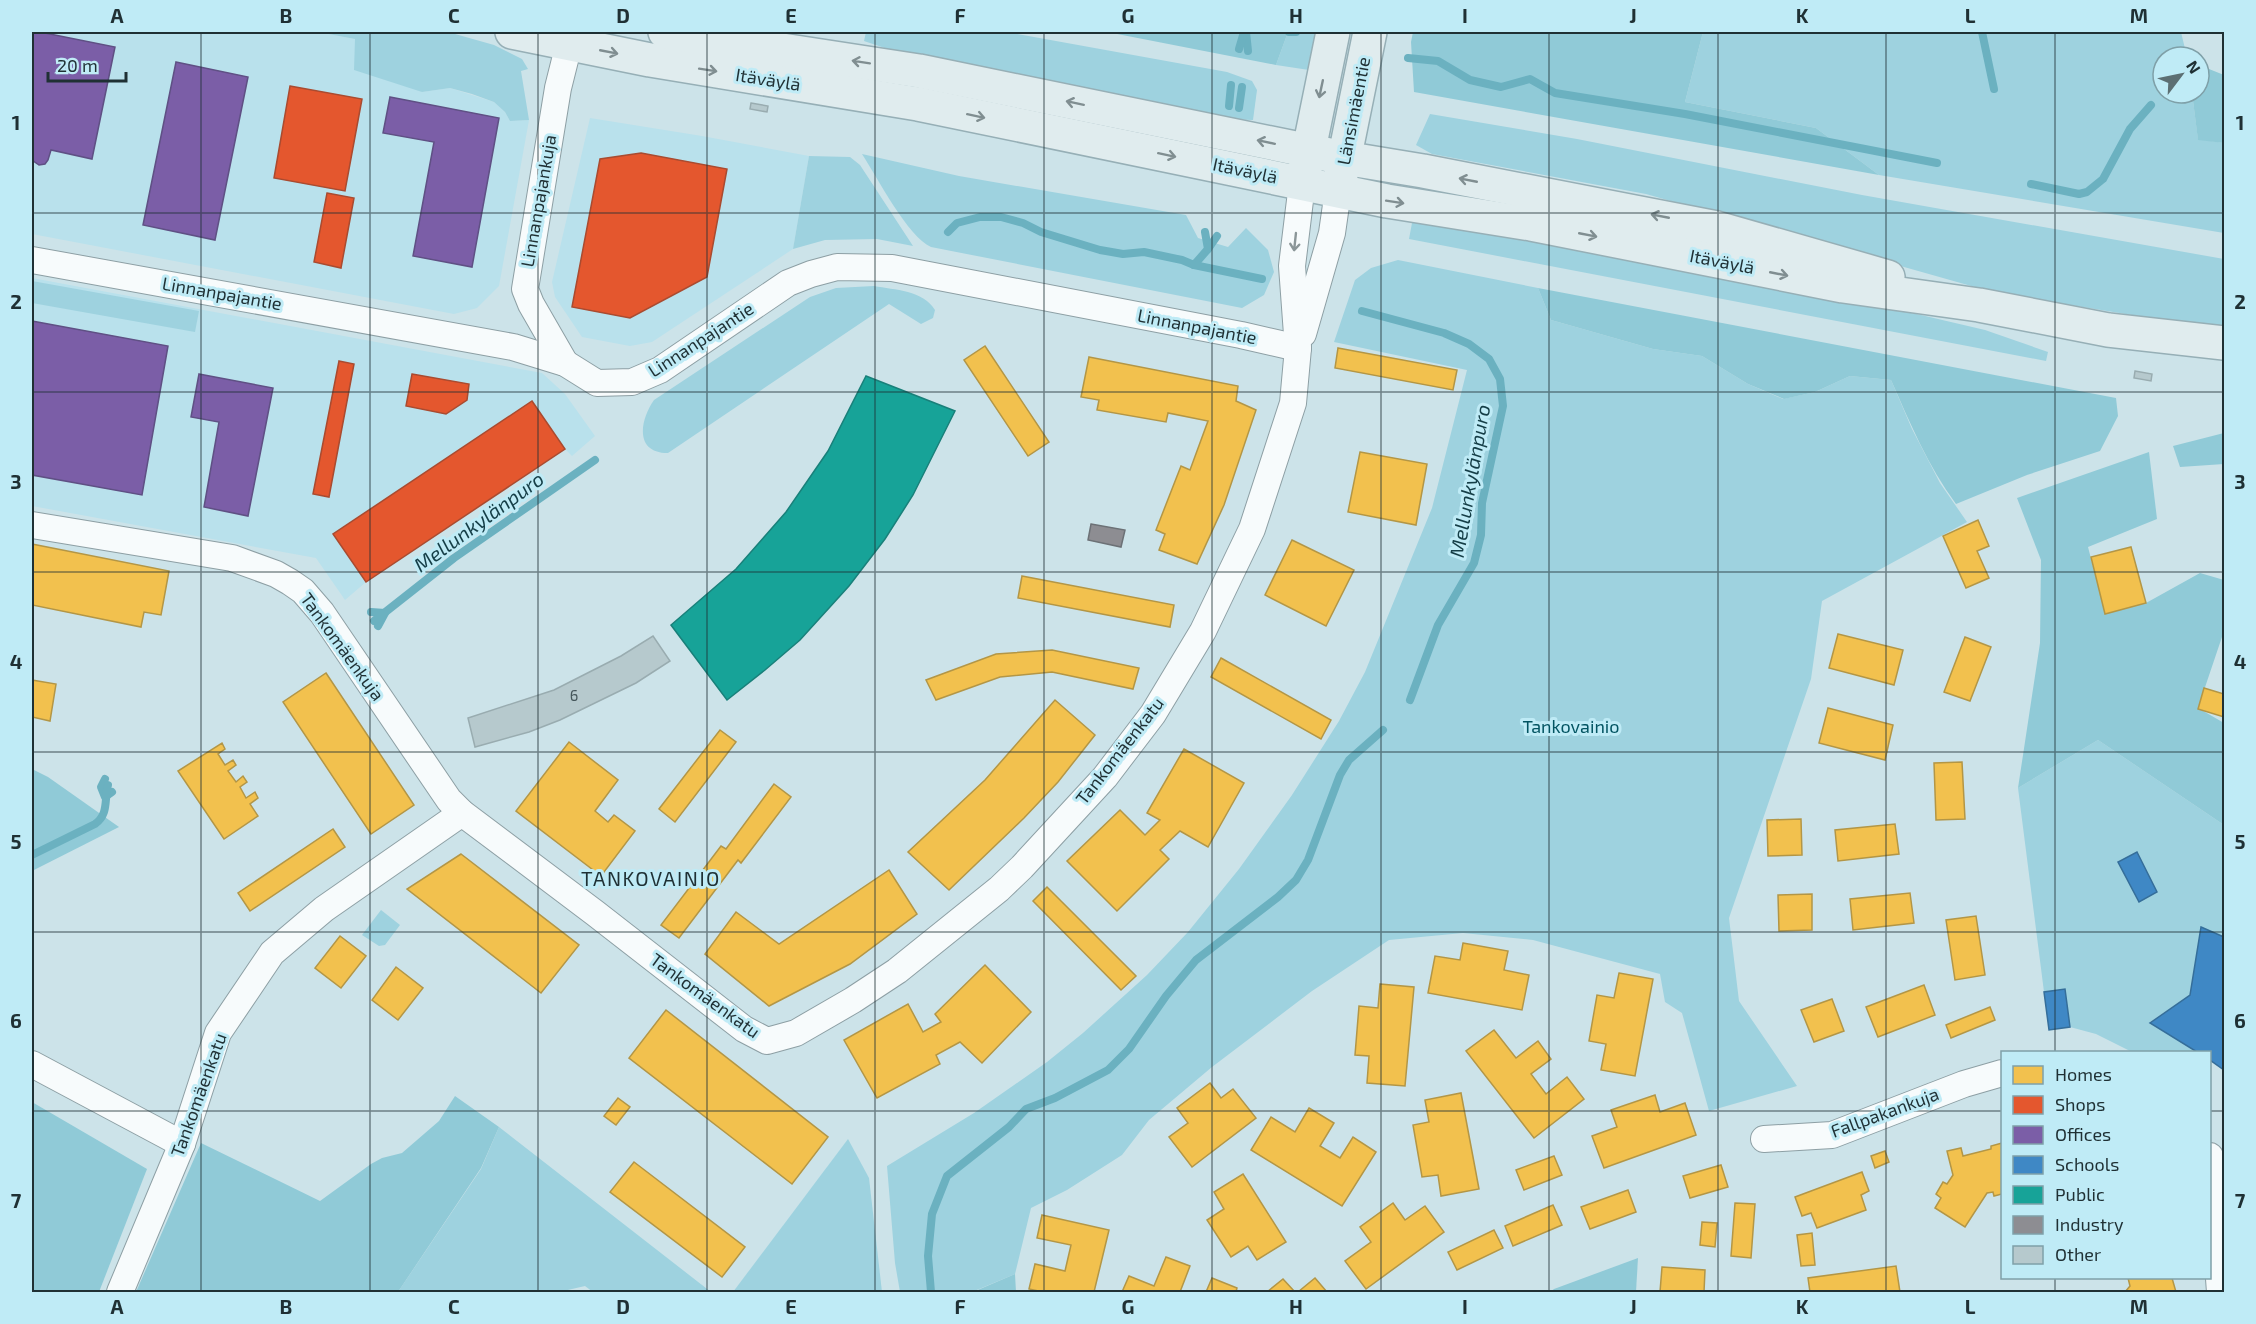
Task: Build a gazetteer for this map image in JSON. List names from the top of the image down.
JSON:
{
  "streets": {
    "main road": ["Itäväylä", "Länsimäentie"],
    "street": [
      "Linnanpajankuja",
      "Linnanpajantie",
      "Tankomäenkuja",
      "Tankomäenkatu",
      "Fallpakankuja"
    ]
  },
  "crossings": [
    ["Itäväylä", "Länsimäentie"],
    ["Itäväylä", "Linnanpajankuja"],
    ["Itäväylä", "Tankomäenkatu"],
    ["Länsimäentie", "Tankomäenkatu"],
    ["Linnanpajankuja", "Linnanpajantie"],
    ["Linnanpajantie", "Tankomäenkatu"],
    ["Tankomäenkuja", "Tankomäenkatu"]
  ],
  "districts": ["TANKOVAINIO"],
  "water": ["Mellunkylänpuro"],
  "parks": ["Tankovainio"],
  "house_numbers": ["6"],
  "legend": [
    "Homes",
    "Shops",
    "Offices",
    "Schools",
    "Public",
    "Industry",
    "Other"
  ],
  "scale_bar": "20 m",
  "north": "top right",
  "grid": {
    "columns": [
      "A",
      "B",
      "C",
      "D",
      "E",
      "F",
      "G",
      "H",
      "I",
      "J",
      "K",
      "L",
      "M"
    ],
    "rows": [
      "1",
      "2",
      "3",
      "4",
      "5",
      "6",
      "7"
    ]
  }
}
